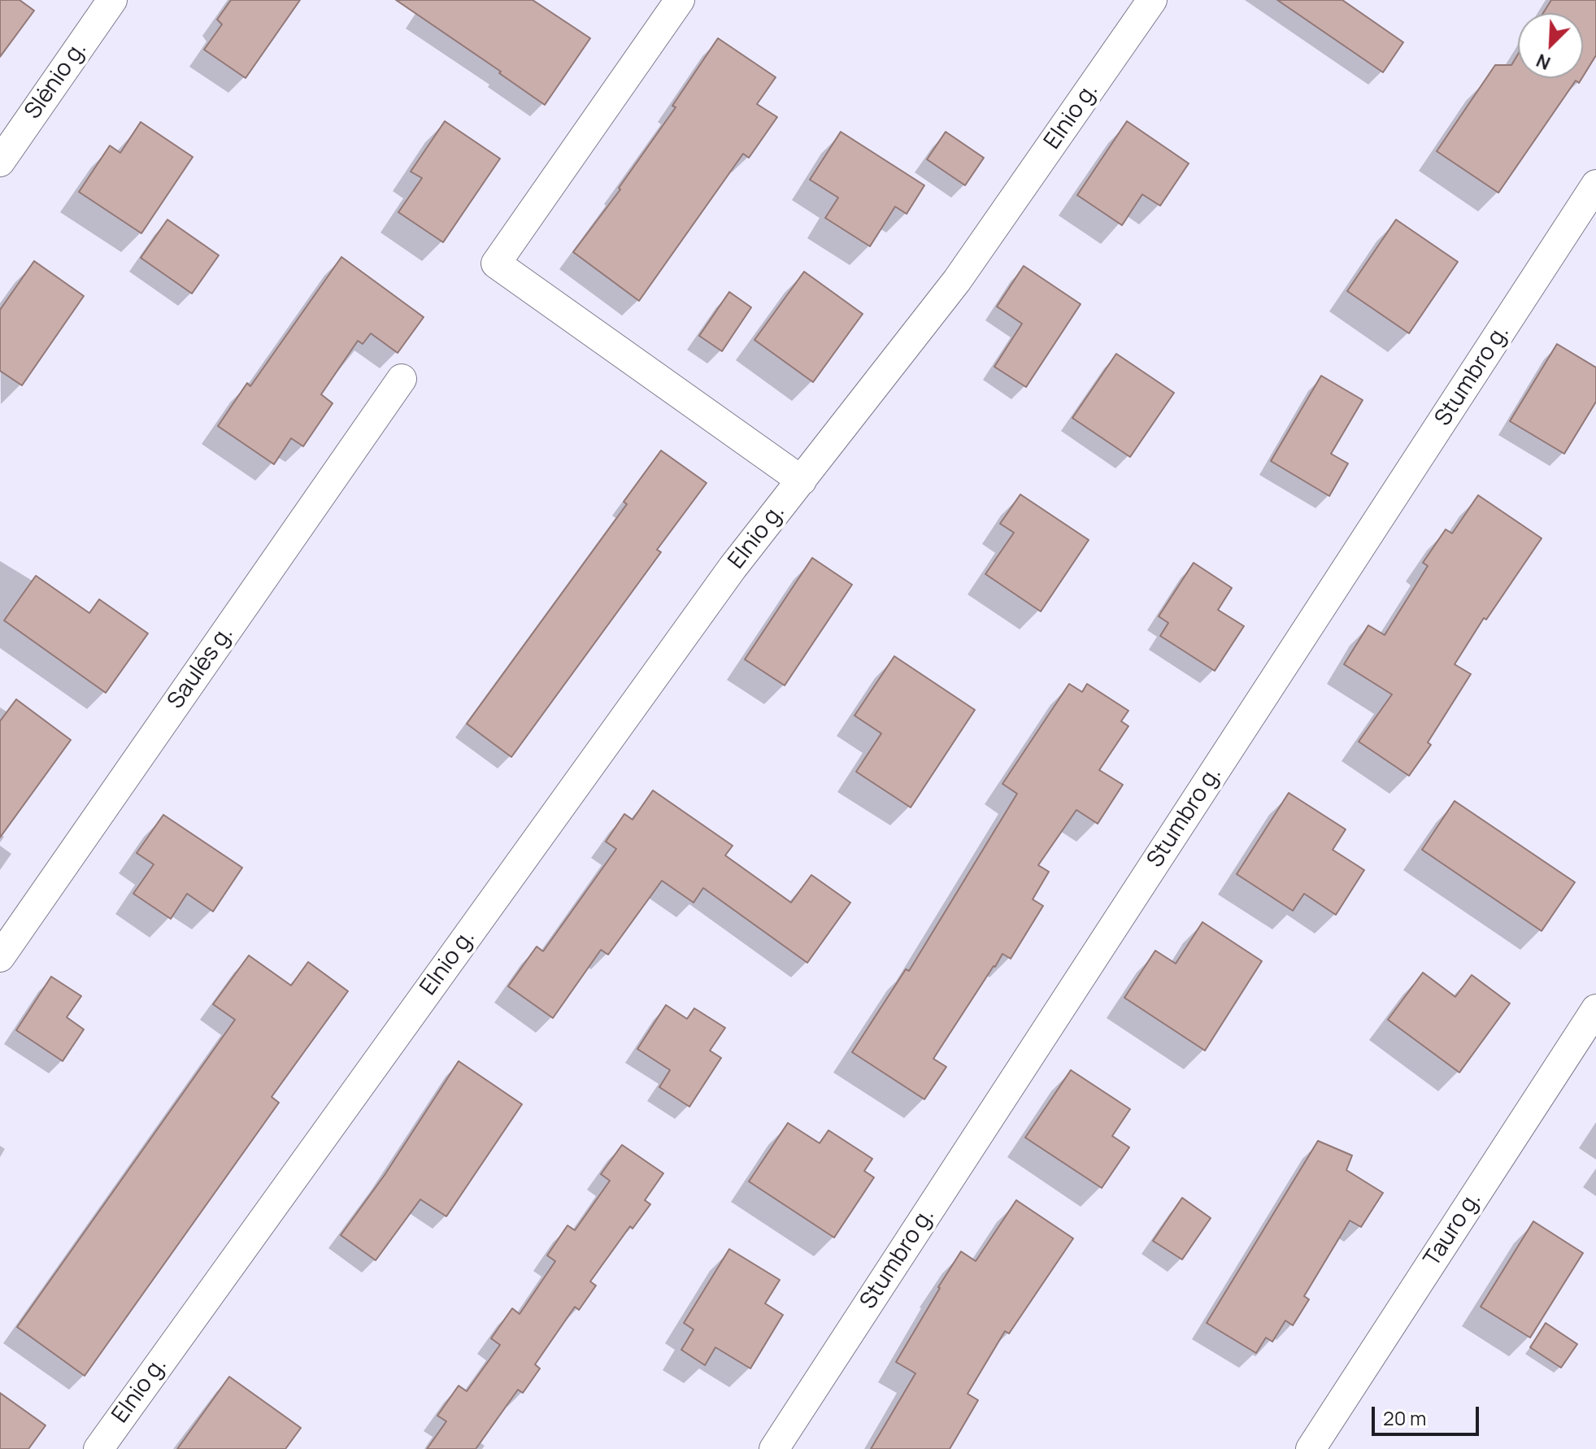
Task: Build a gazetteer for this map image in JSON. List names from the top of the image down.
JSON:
{
  "streets": {
    "street": [
      "Slėnio g.",
      "Elnio g.",
      "Stumbro g.",
      "Saulės g.",
      "Tauro g."
    ]
  },
  "scale_bar": "20 m",
  "north": "bottom left"
}
